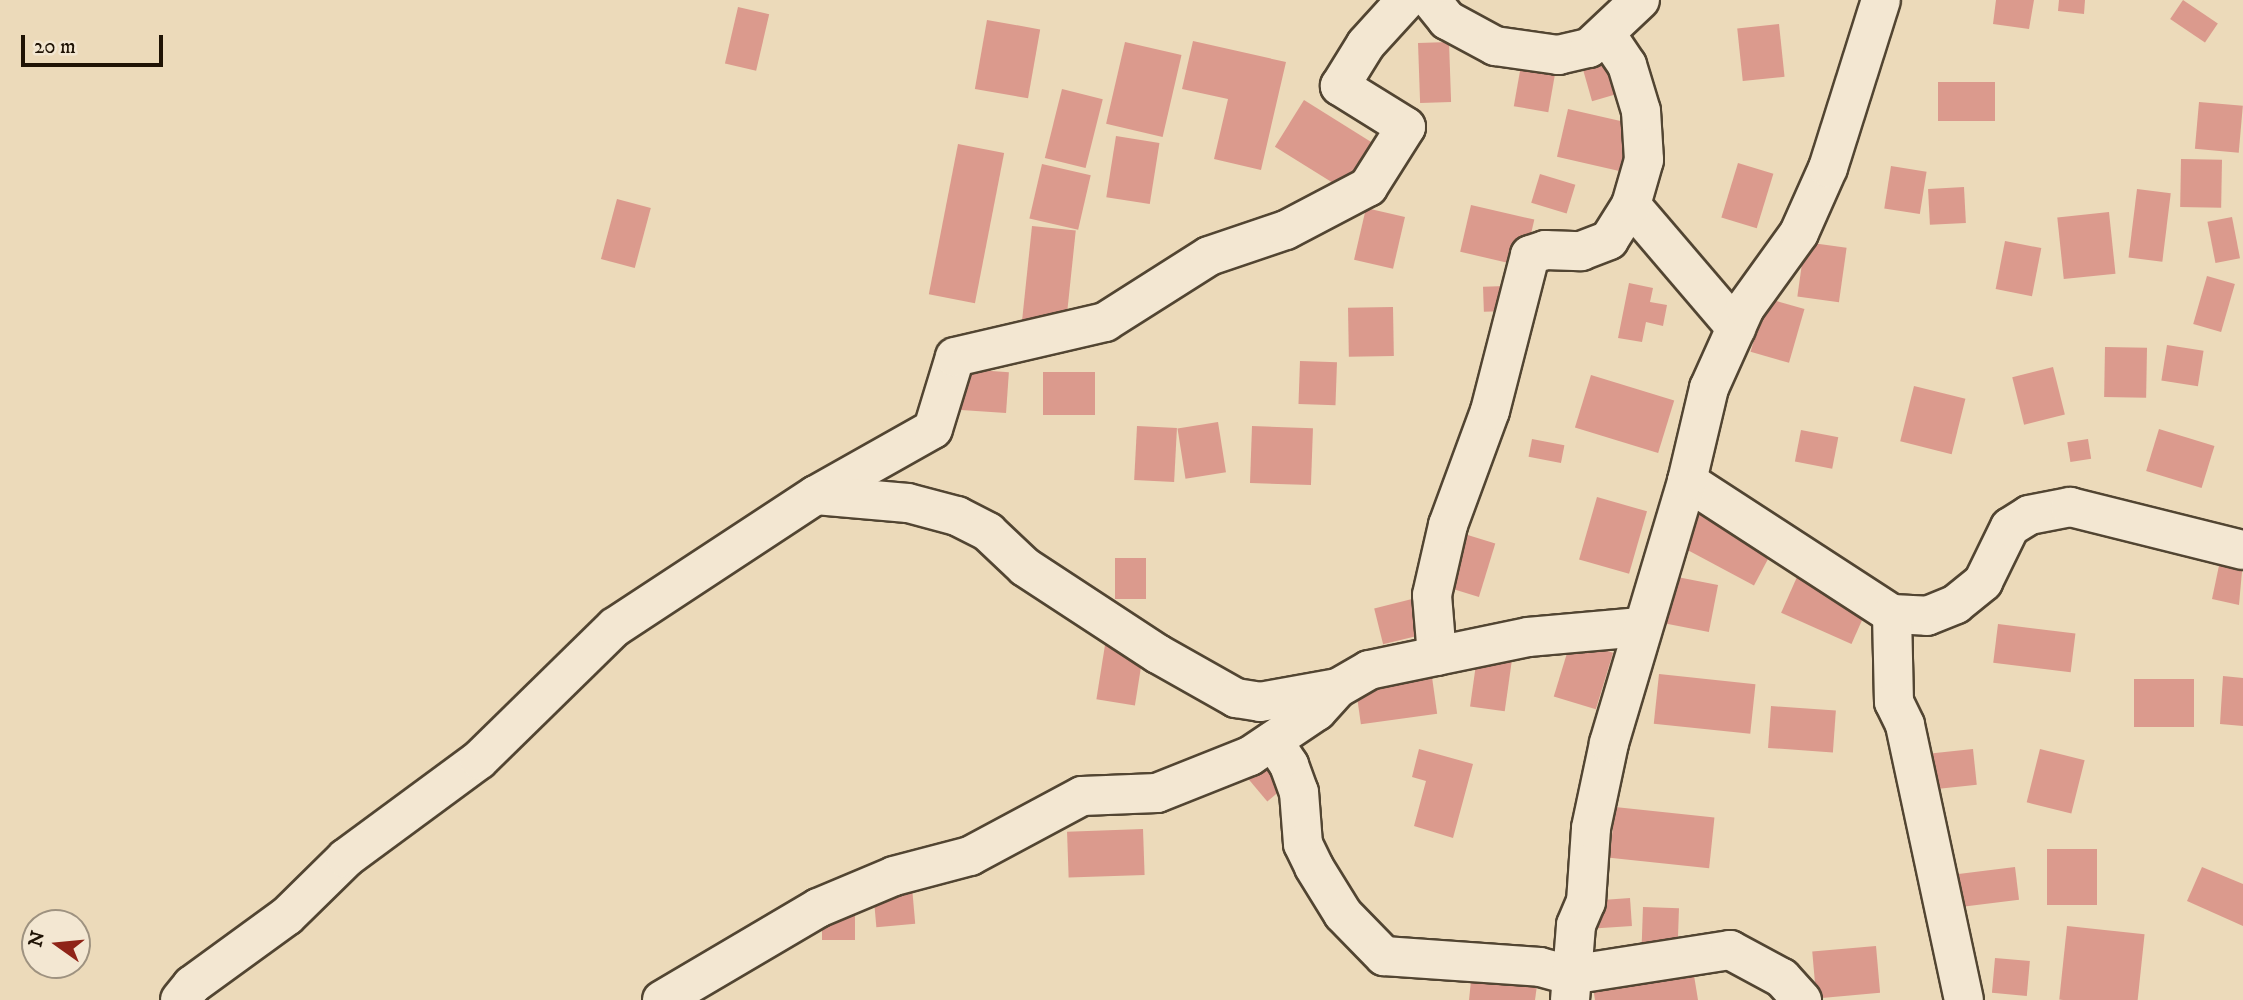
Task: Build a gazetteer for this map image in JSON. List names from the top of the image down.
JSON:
{
  "scale_bar": "20 m",
  "north": "left"
}
